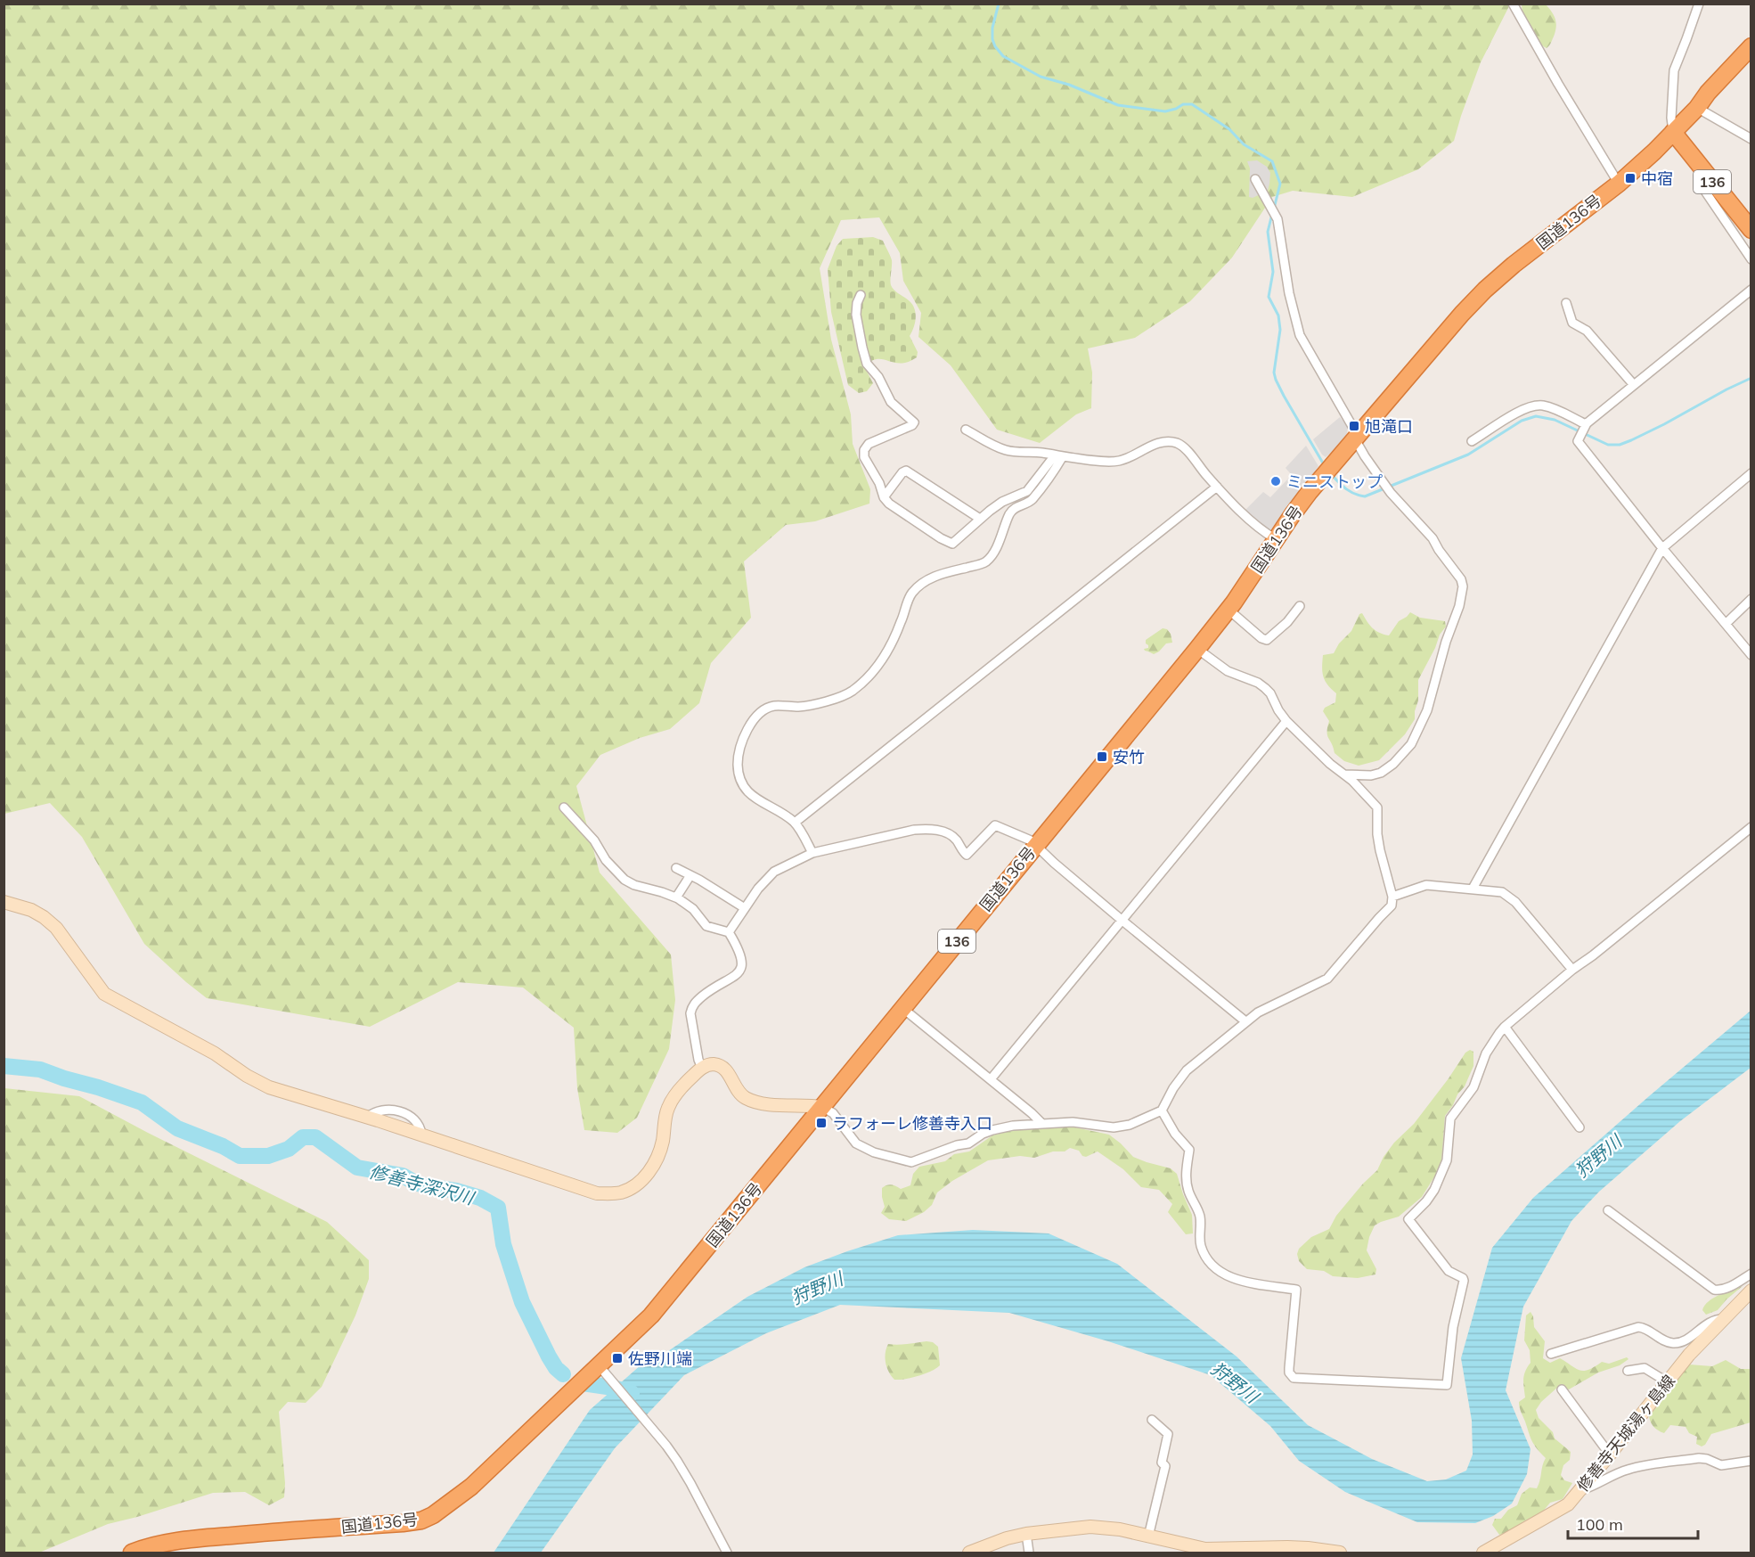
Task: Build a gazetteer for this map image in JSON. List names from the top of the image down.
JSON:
{
  "streets": {
    "highway": ["136", "国道136号"],
    "street": ["修善寺天城湯ヶ島線"]
  },
  "crossings": [
    ["136", "国道136号"]
  ],
  "water": ["狩野川", "修善寺深沢川"],
  "places": {
    "transit": [
      "中宿",
      "旭滝口",
      "安竹",
      "ラフォーレ修善寺入口",
      "佐野川端"
    ],
    "other": ["ミニストップ"]
  },
  "scale_bar": "100 m"
}
